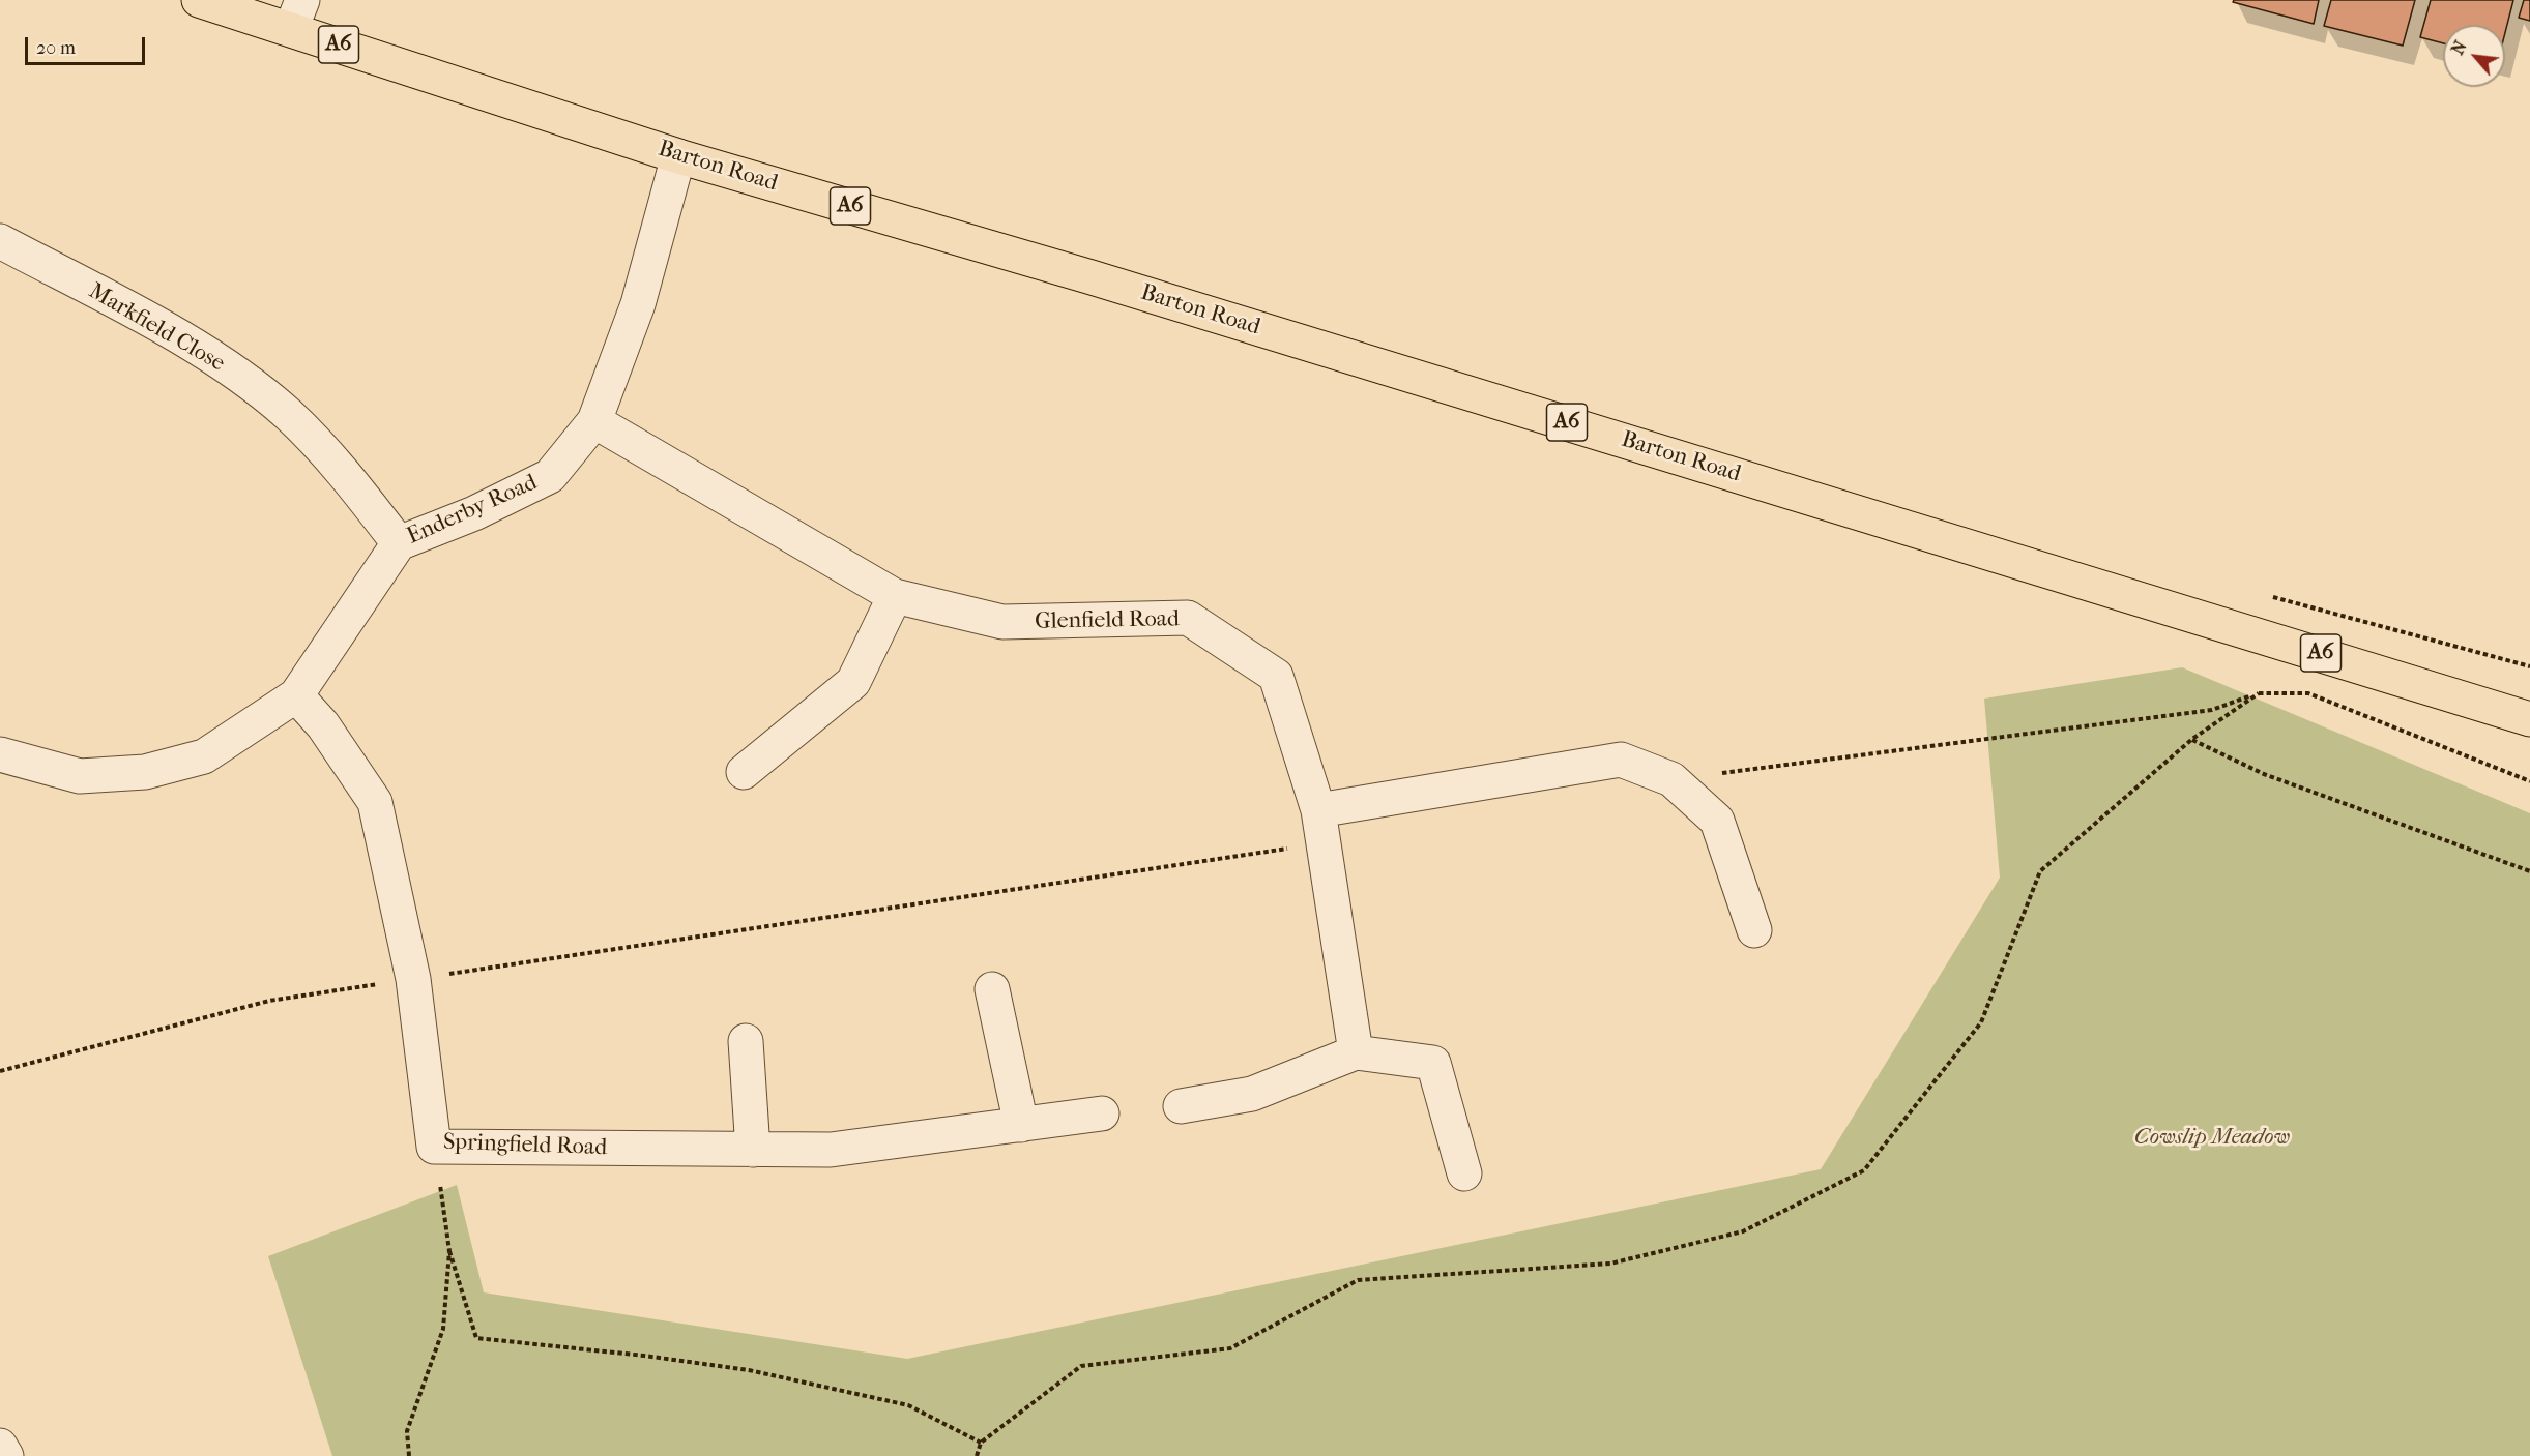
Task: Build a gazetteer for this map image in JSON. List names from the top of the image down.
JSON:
{
  "streets": {
    "highway": ["A6", "Barton Road"],
    "street": [
      "Markfield Close",
      "Enderby Road",
      "Glenfield Road",
      "Springfield Road"
    ]
  },
  "crossings": [
    ["Barton Road", "Enderby Road"],
    ["Markfield Close", "Enderby Road"],
    ["Enderby Road", "Glenfield Road"],
    ["Enderby Road", "Springfield Road"]
  ],
  "parks": ["Cowslip Meadow"],
  "scale_bar": "20 m",
  "north": "top left"
}
